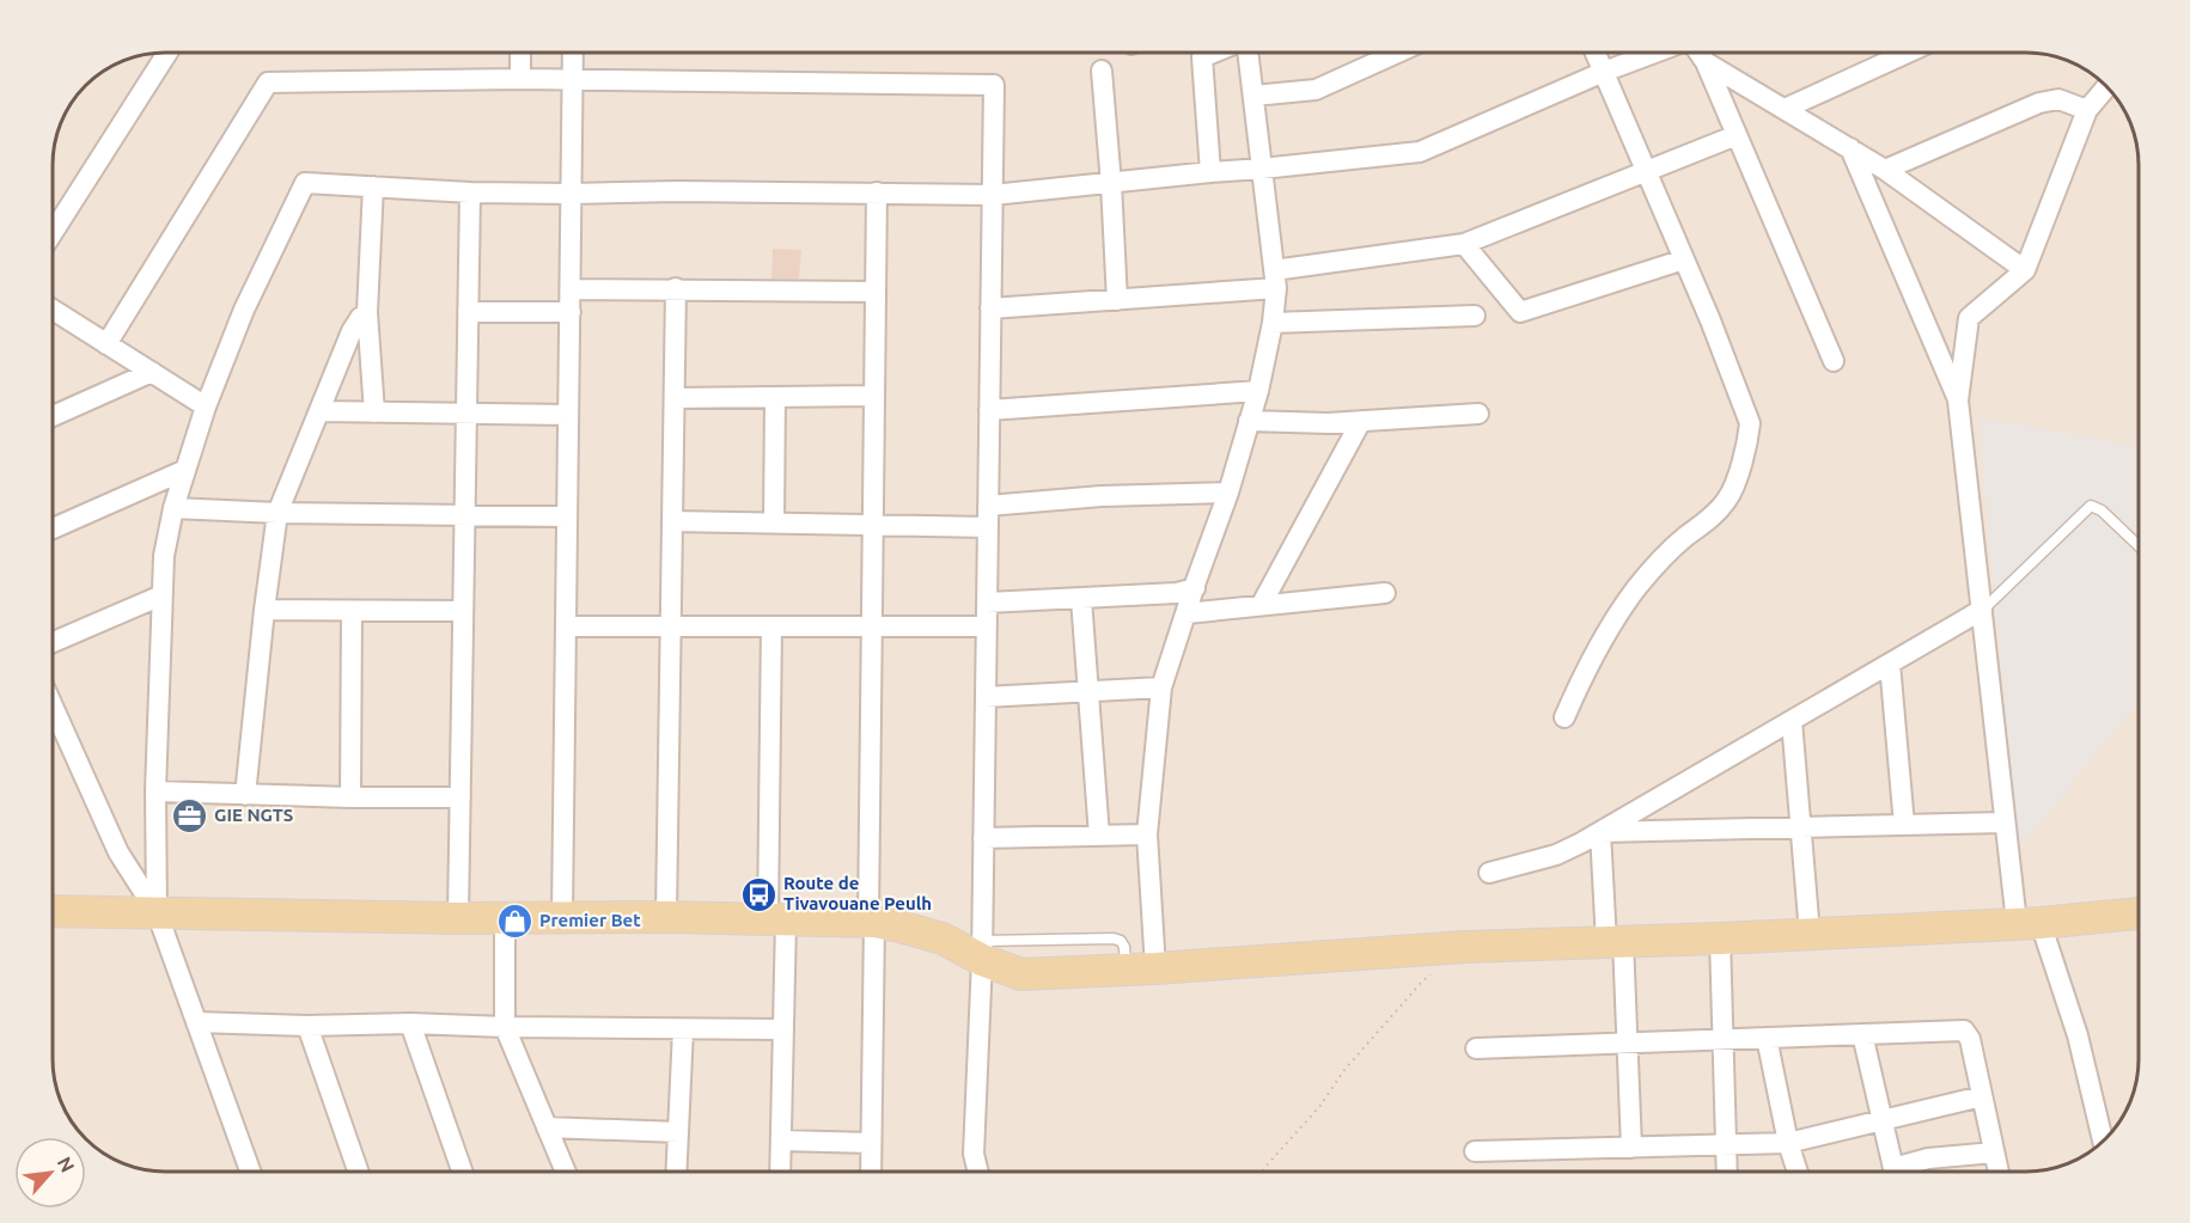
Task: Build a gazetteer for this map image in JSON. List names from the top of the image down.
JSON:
{
  "places": {
    "office": ["GIE NGTS"],
    "bus stop": ["Route de Tivavouane Peulh"],
    "shop": ["Premier Bet"]
  },
  "north": "top right"
}
